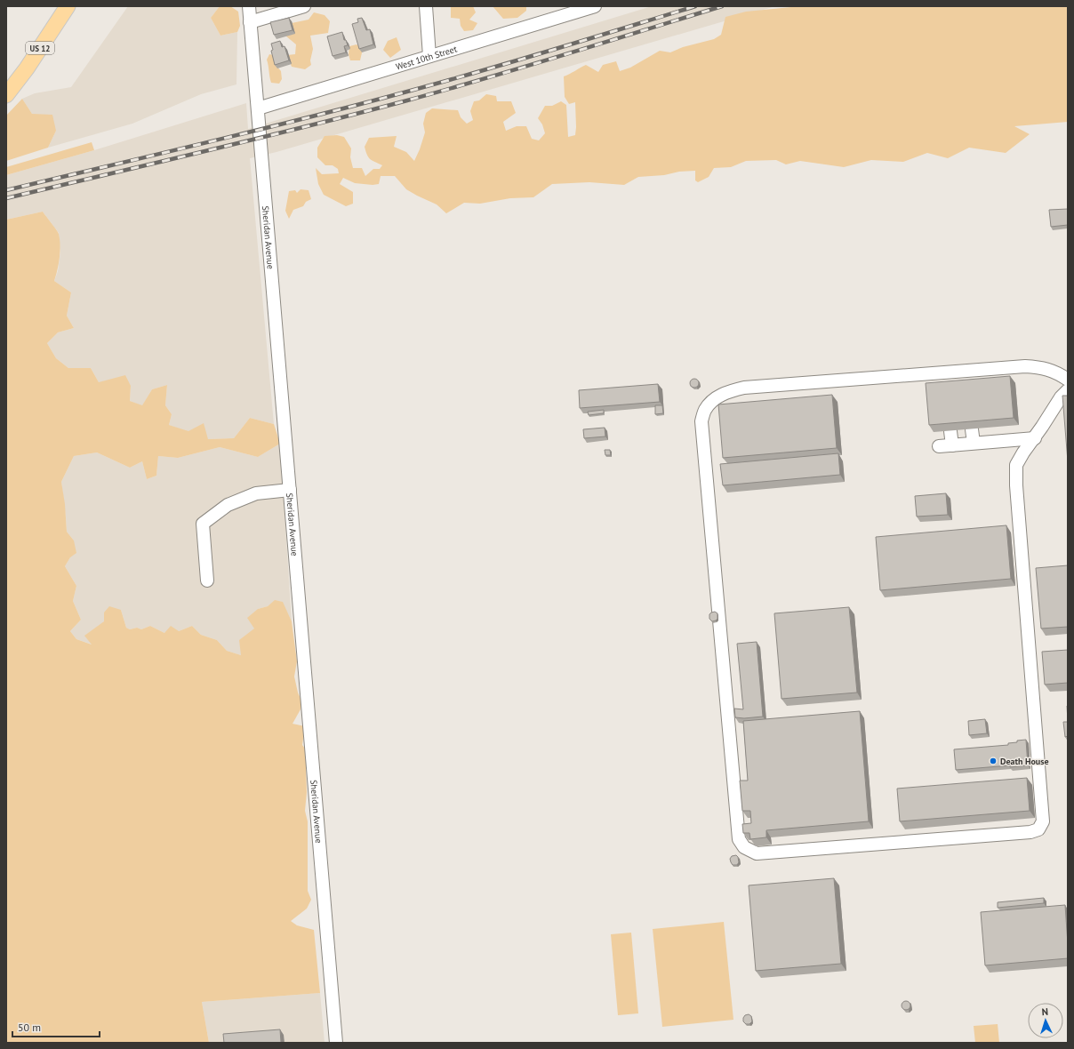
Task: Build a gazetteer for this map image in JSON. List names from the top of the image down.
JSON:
{
  "streets": {
    "main road": ["US 12"],
    "street": ["West 10th Street", "Sheridan Avenue"]
  },
  "crossings": [
    ["West 10th Street", "Sheridan Avenue"]
  ],
  "places": ["Death House"],
  "scale_bar": "50 m",
  "north": "top"
}
